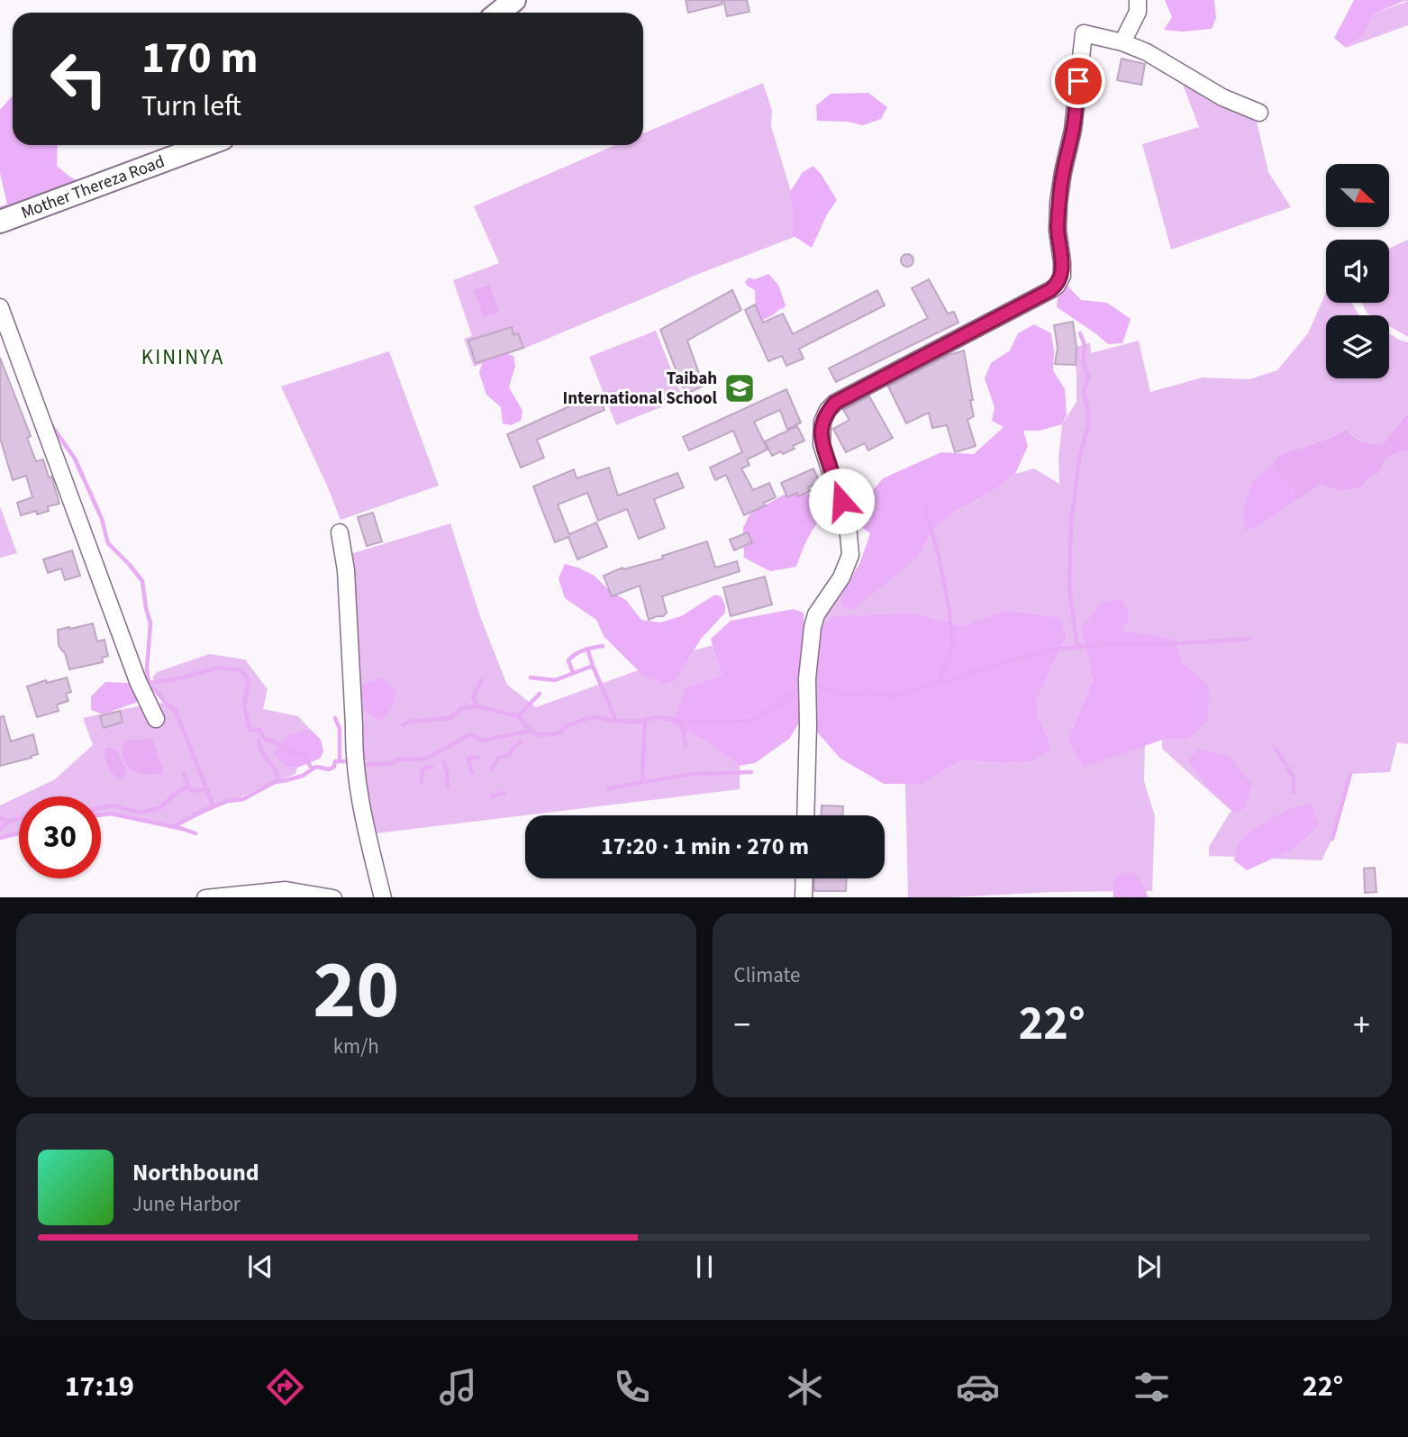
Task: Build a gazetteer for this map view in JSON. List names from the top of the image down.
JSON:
{
  "streets": {
    "street": ["Mother Thereza Road"]
  },
  "districts": ["KININYA"],
  "places": {
    "school or university": ["Taibah International School"]
  },
  "north": "bottom right",
  "page": {
    "turn": ["170 m", "Turn left"],
    "limit": "30",
    "trip": "17:20 · 1 min · 270 m",
    "tile": [
      ["20", "km/h"],
      "Climate"
    ],
    "heat": ["−", "22°", "+"],
    "song": ["Northbound", "June Harbor"],
    "tabs": ["17:19", "22°"]
  }
}
